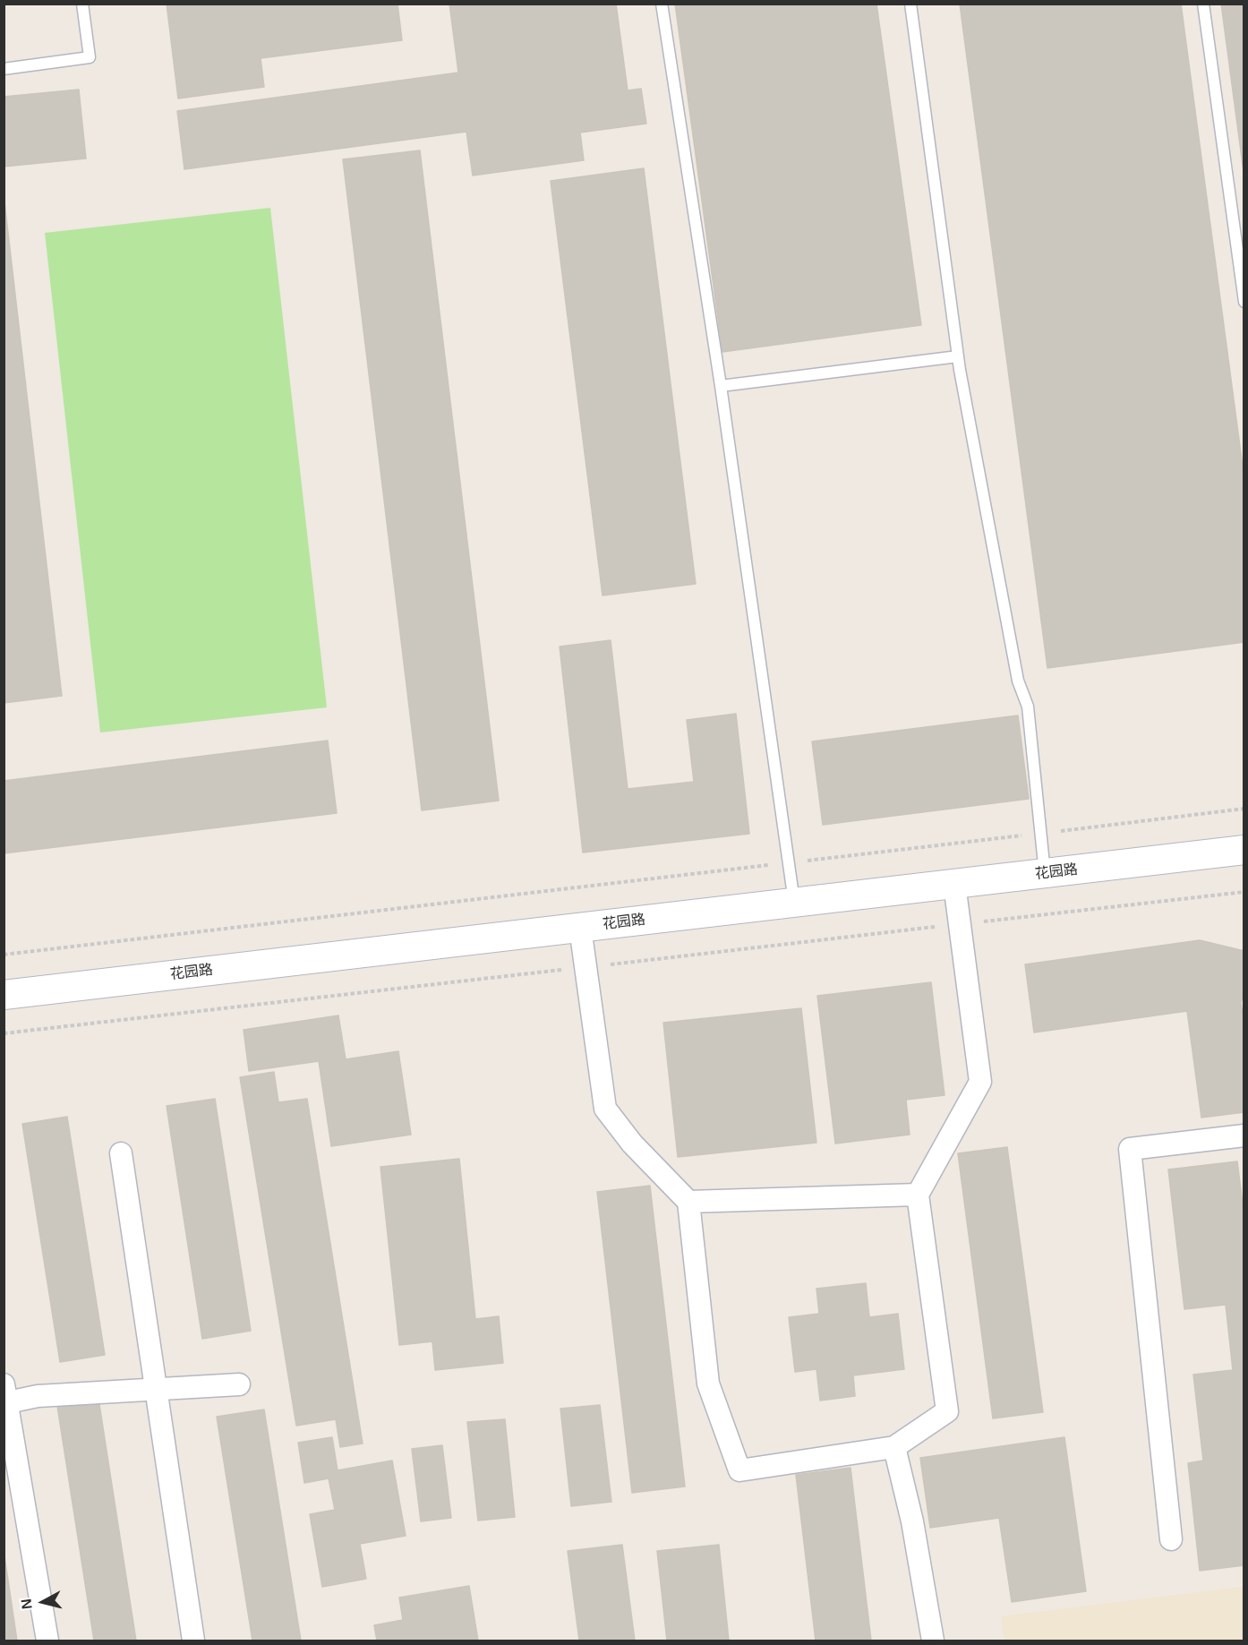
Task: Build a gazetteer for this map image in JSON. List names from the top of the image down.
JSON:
{
  "streets": {
    "street": ["花园路"]
  },
  "north": "left"
}
